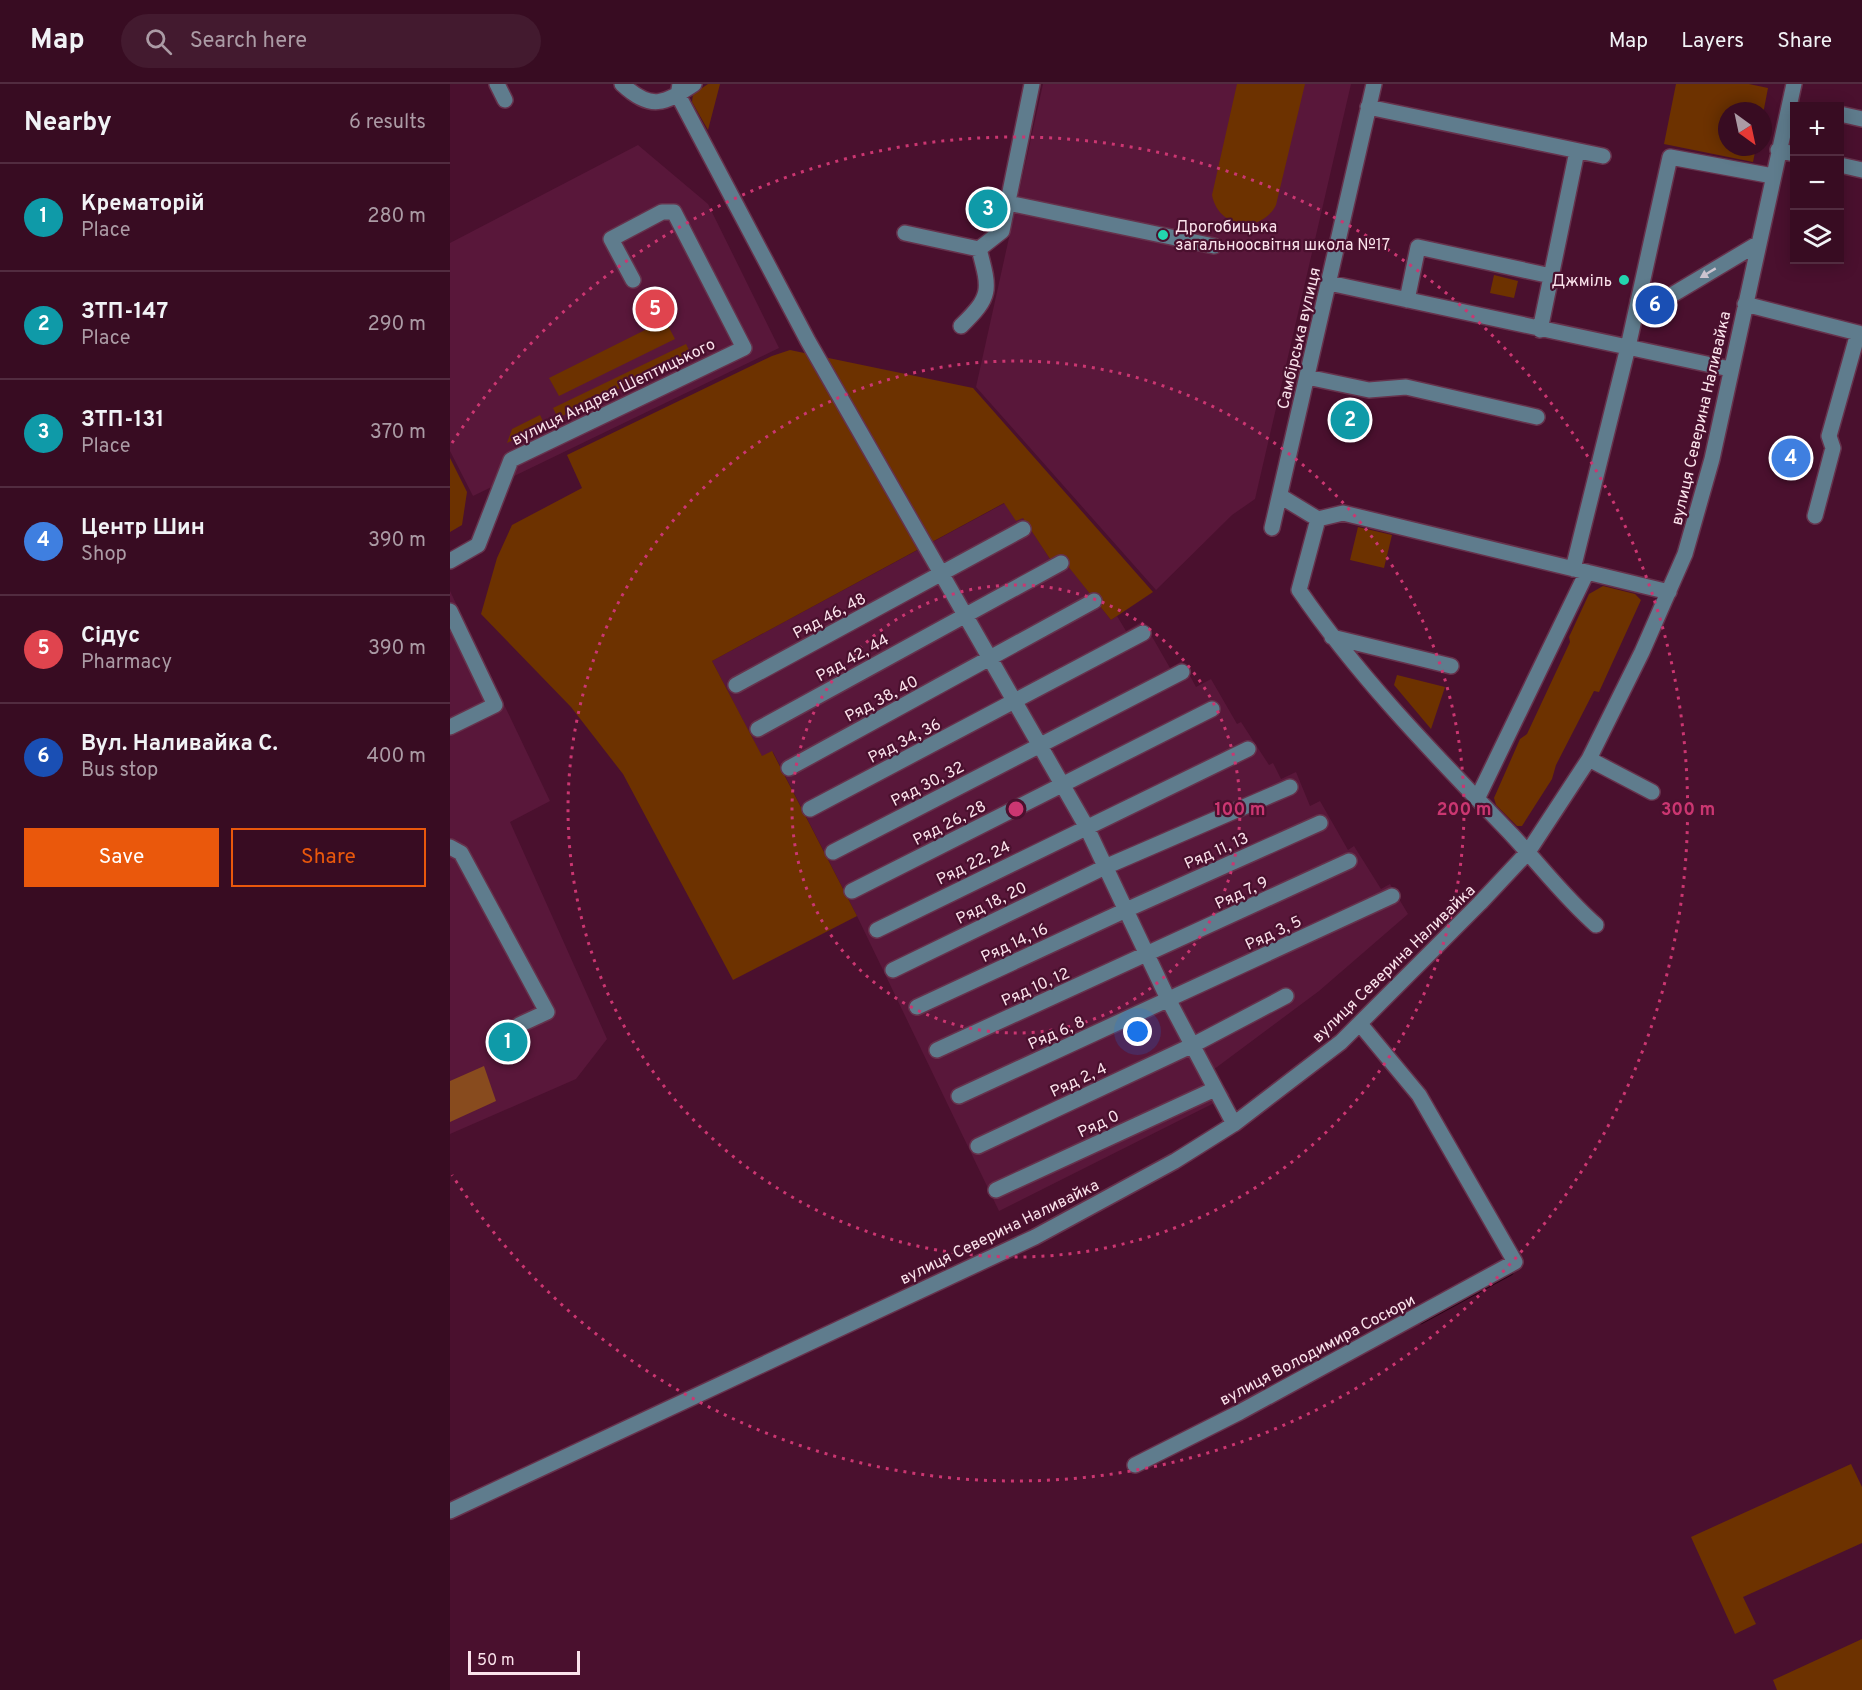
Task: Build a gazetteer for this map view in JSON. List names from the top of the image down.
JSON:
{
  "streets": {
    "street": [
      "Самбірська вулиця",
      "вулиця Андрея Шептицького",
      "вулиця Северина Наливайка",
      "Ряд 46, 48",
      "Ряд 42, 44",
      "Ряд 38, 40",
      "Ряд 34, 36",
      "Ряд 30, 32",
      "Ряд 26, 28",
      "Ряд 11, 13",
      "Ряд 22, 24",
      "Ряд 7, 9",
      "Ряд 18, 20",
      "Ряд 3, 5",
      "Ряд 14, 16",
      "Ряд 10, 12",
      "Ряд 6, 8",
      "Ряд 2, 4",
      "Ряд 0",
      "вулиця Володимира Сосюри"
    ]
  },
  "crossings": [
    ["вулиця Северина Наливайка", "вулиця Володимира Сосюри"],
    ["Ряд 11, 13", "Ряд 14, 16"],
    ["Ряд 7, 9", "Ряд 10, 12"],
    ["Ряд 3, 5", "Ряд 6, 8"]
  ],
  "places": ["Дрогобицька загальноосвітня школа №17", "Джміль"],
  "scale_bar": "50 m",
  "north": "bottom right",
  "page": {
    "header": "Map",
    "search": "Search here",
    "nav": ["Map", "Layers", "Share"],
    "heading": ["Nearby", "6 results"],
    "map_buttons": ["+", "−"],
    "list": [
      {
        "mark": "1",
        "name": "Крематорій",
        "note": "Place",
        "value": "280 m"
      },
      {
        "mark": "2",
        "name": "ЗТП-147",
        "note": "Place",
        "value": "290 m"
      },
      {
        "mark": "3",
        "name": "ЗТП-131",
        "note": "Place",
        "value": "370 m"
      },
      {
        "mark": "4",
        "name": "Центр Шин",
        "note": "Shop",
        "value": "390 m"
      },
      {
        "mark": "5",
        "name": "Сідус",
        "note": "Pharmacy",
        "value": "390 m"
      },
      {
        "mark": "6",
        "name": "Вул. Наливайка С.",
        "note": "Bus stop",
        "value": "400 m"
      }
    ],
    "pins": [
      "3",
      "6",
      "5",
      "2",
      "4",
      "1"
    ],
    "buttons": ["Save", "Share"],
    "scale": "50 m"
  },
  "rings": ["100 m", "200 m", "300 m"]
}
